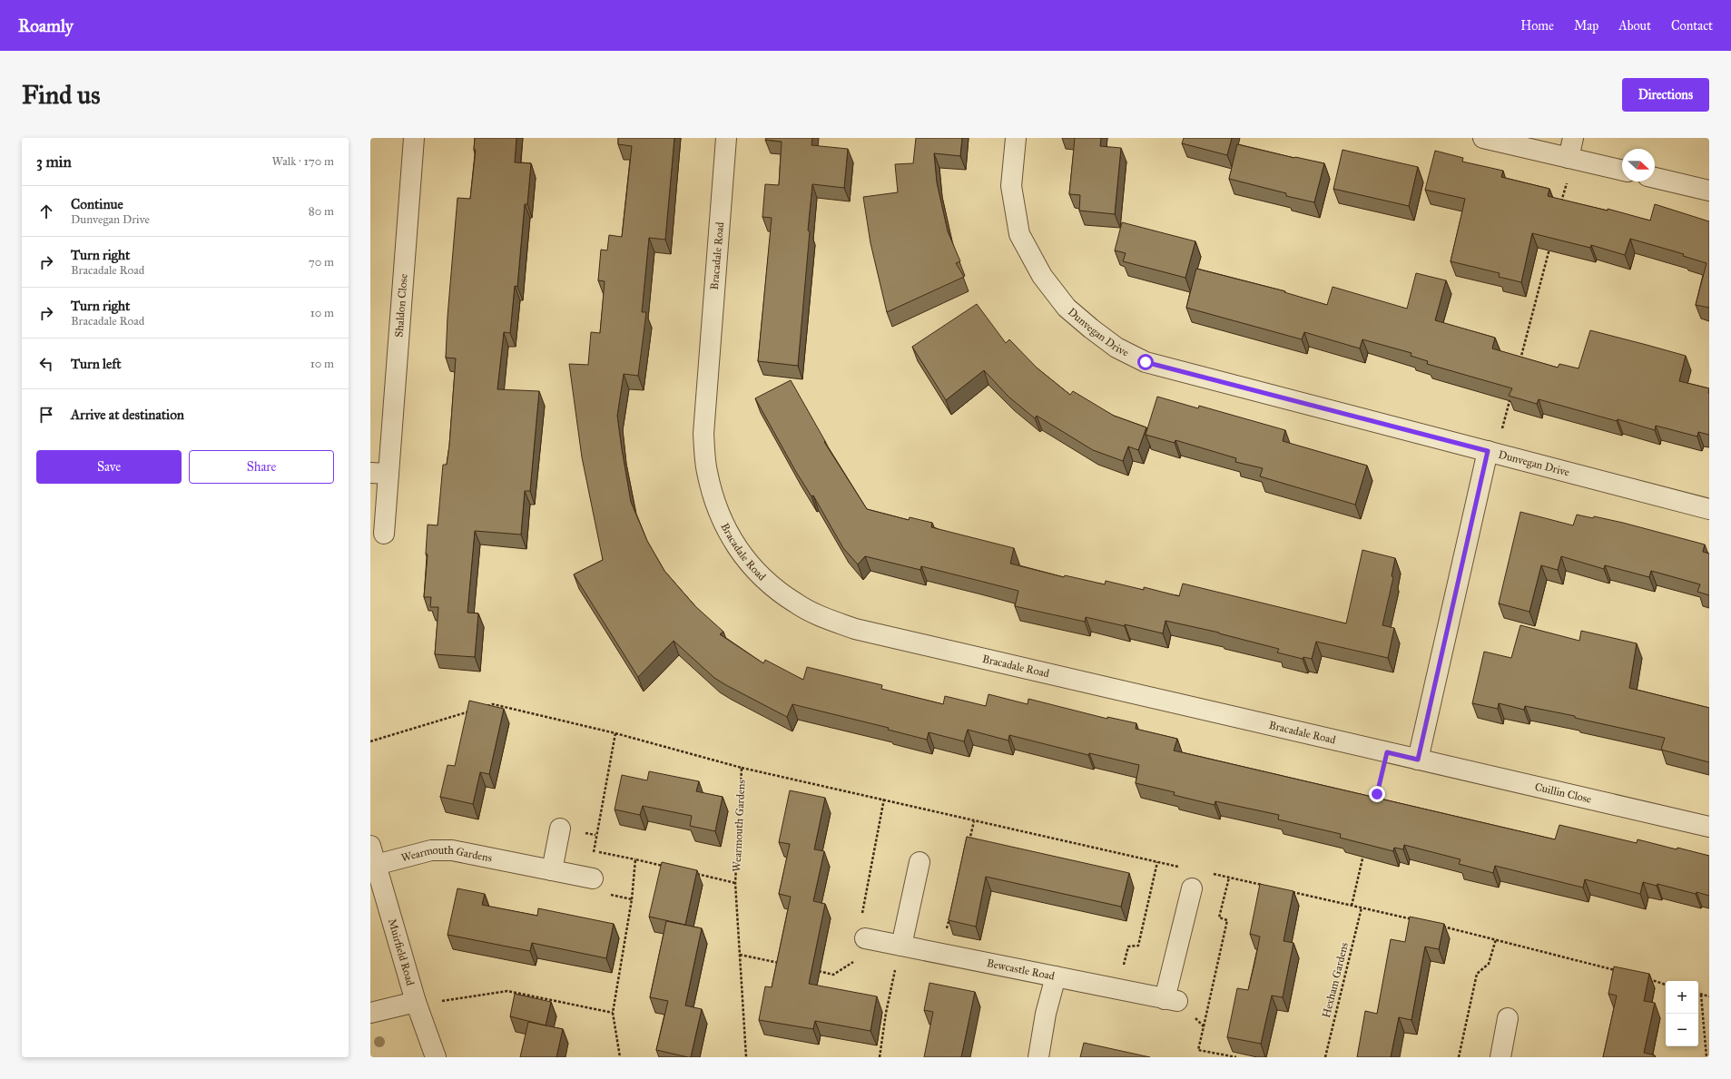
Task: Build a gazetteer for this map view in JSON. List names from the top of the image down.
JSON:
{
  "streets": {
    "street": [
      "Bracadale Road",
      "Shaldon Close",
      "Dunvegan Drive",
      "Cuillin Close",
      "Wearmouth Gardens",
      "Muirfield Road",
      "Bewcastle Road"
    ],
    "path": ["Hexham Gardens"]
  },
  "crossings": [
    ["Bracadale Road", "Cuillin Close"],
    ["Wearmouth Gardens", "Muirfield Road"]
  ],
  "north": "right",
  "page": {
    "header": "Roamly",
    "nav": [
      "Home",
      "Map",
      "About",
      "Contact"
    ],
    "buttons": [
      "Directions",
      ["Save", "Share"]
    ],
    "title": "Find us",
    "heading": ["3 min", "Walk · 170 m"],
    "list": [
      ["Continue", "Dunvegan Drive", "80 m"],
      ["Turn right", "Bracadale Road", "70 m"],
      ["Turn right", "Bracadale Road", "10 m"],
      ["Turn left", "10 m"],
      "Arrive at destination"
    ],
    "map_buttons": ["+", "−"]
  }
}
